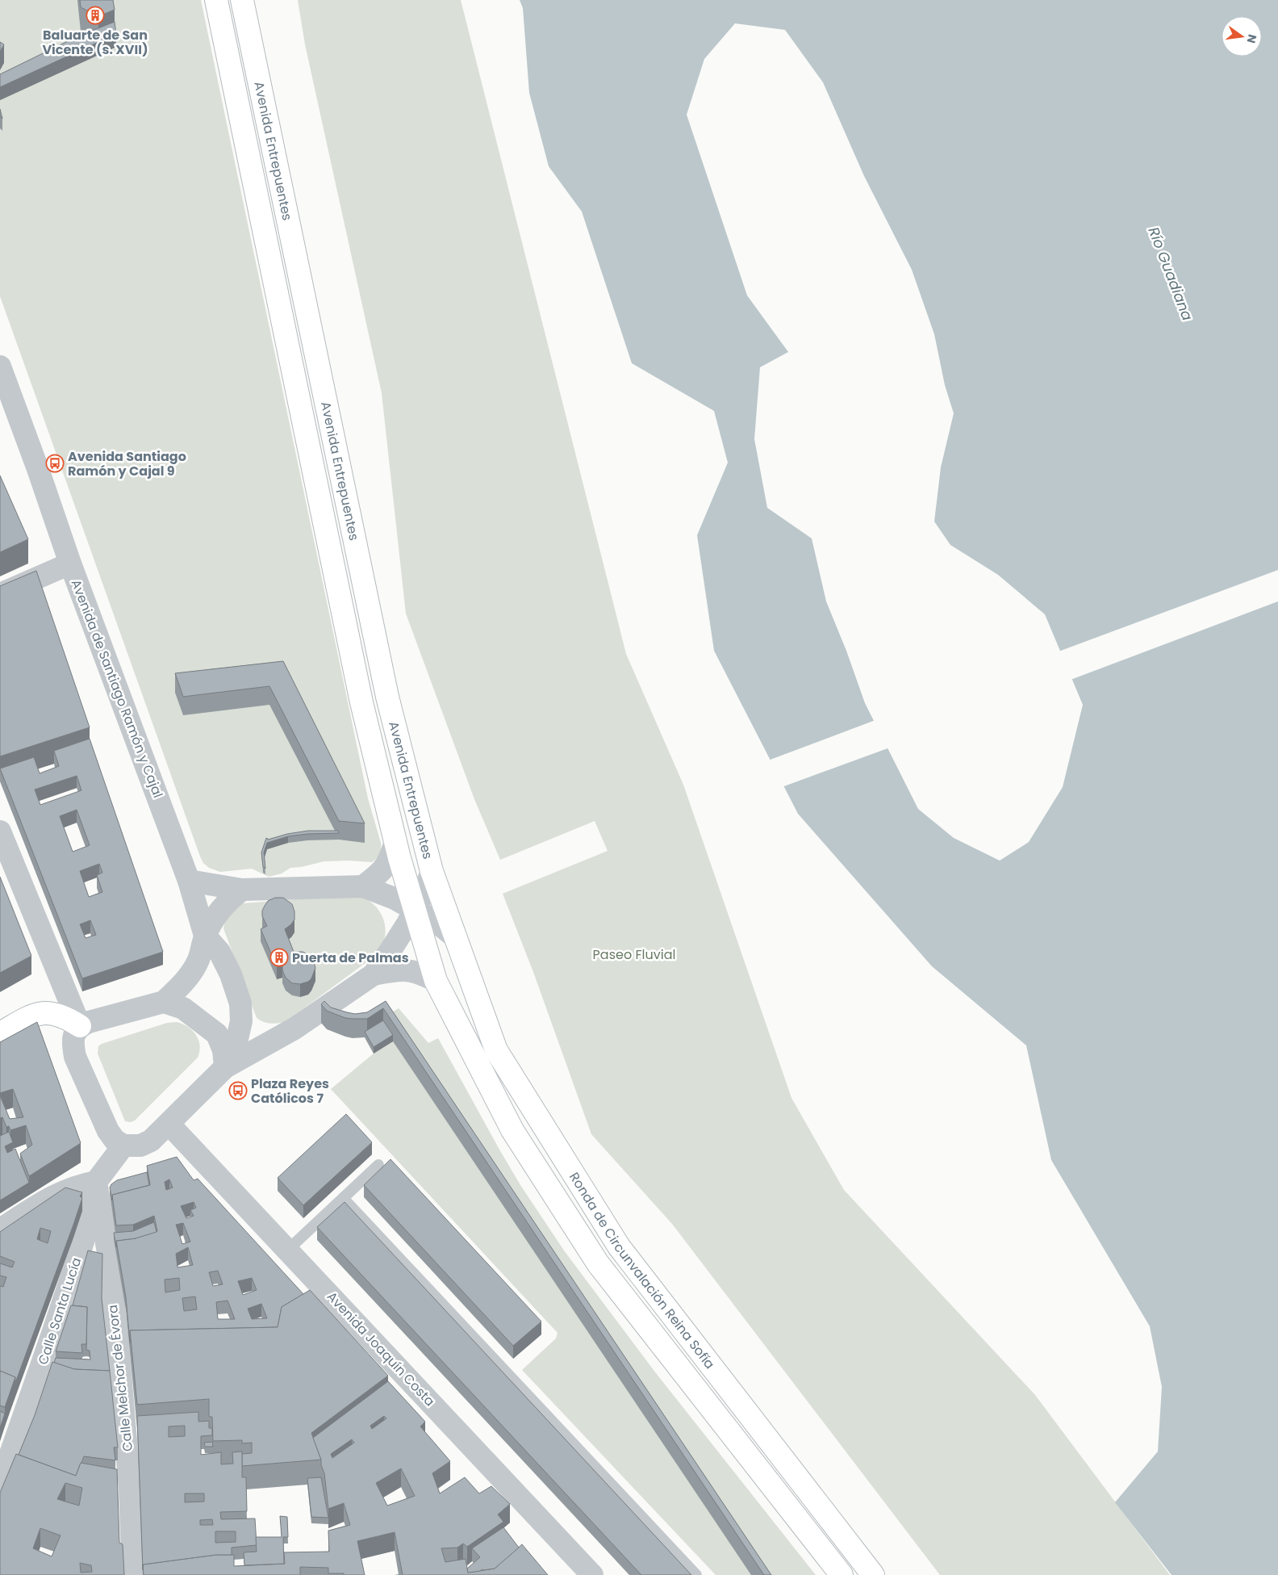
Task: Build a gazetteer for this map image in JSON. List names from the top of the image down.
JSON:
{
  "streets": {
    "main road": ["Avenida Entrepuentes", "Ronda de Circunvalación Reina Sofía"],
    "street": [
      "Avenida de Santiago Ramón y Cajal",
      "Calle Santa Lucía",
      "Avenida Joaquín Costa",
      "Calle Melchor de Évora"
    ]
  },
  "crossings": [
    ["Avenida Entrepuentes", "Ronda de Circunvalación Reina Sofía"],
    ["Calle Santa Lucía", "Avenida Joaquín Costa"],
    ["Calle Santa Lucía", "Calle Melchor de Évora"]
  ],
  "water": ["Río Guadiana"],
  "parks": ["Paseo Fluvial"],
  "places": {
    "building": ["Baluarte de San Vicente (s. XVII)", "Puerta de Palmas"],
    "bus stop": ["Avenida Santiago Ramón y Cajal 9", "Plaza Reyes Católicos 7"]
  },
  "north": "right"
}
